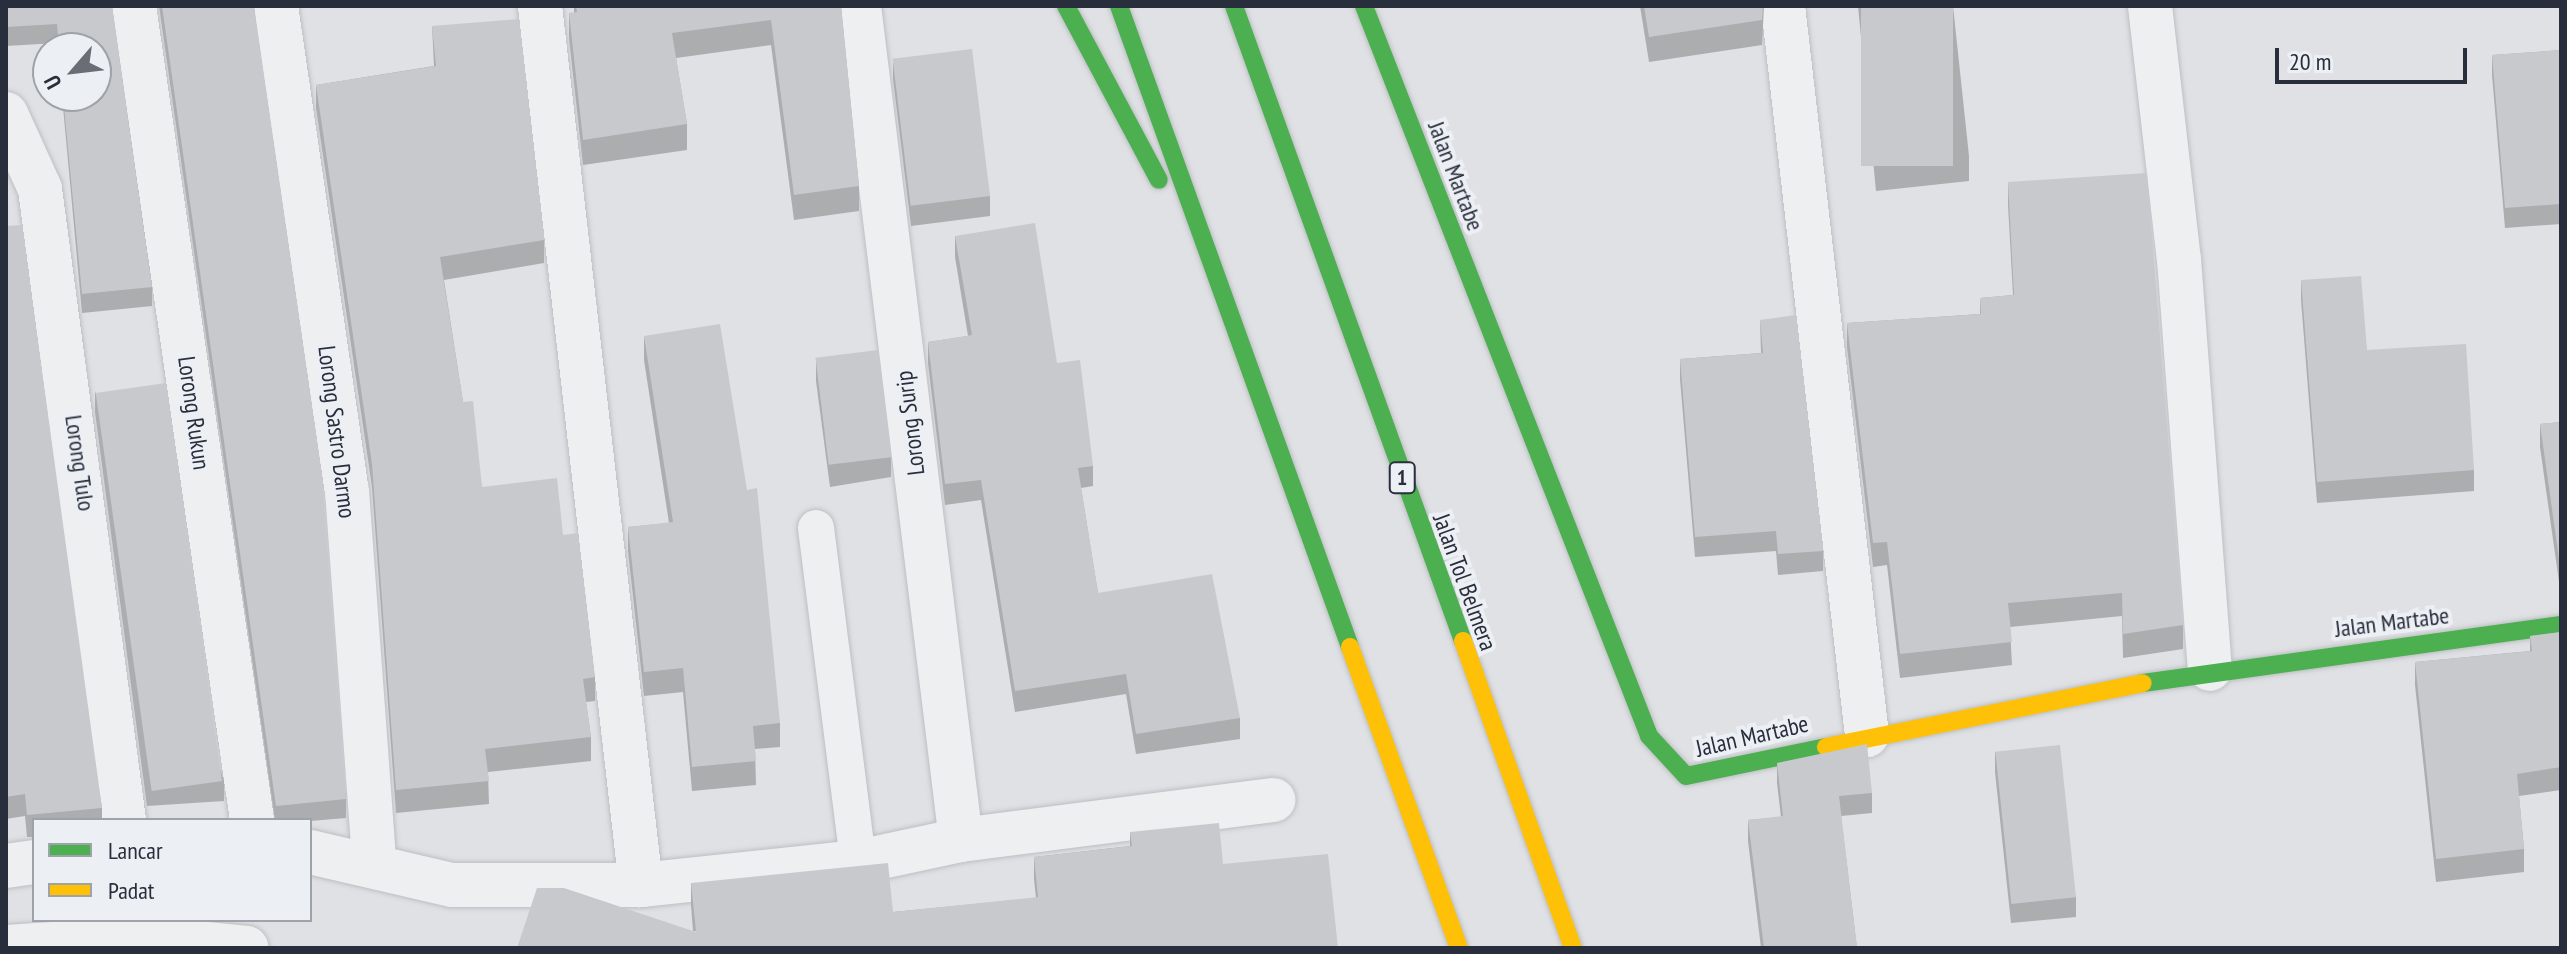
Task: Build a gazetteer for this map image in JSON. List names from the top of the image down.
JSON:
{
  "streets": {
    "main road": ["Jalan Martabe", "1", "Jalan Tol Belmera"],
    "street": [
      "Lorong Rukun",
      "Lorong Surip",
      "Lorong Sastro Darmo",
      "Lorong Tulo"
    ]
  },
  "legend": ["Lancar", "Padat"],
  "scale_bar": "20 m",
  "north": "bottom left"
}
